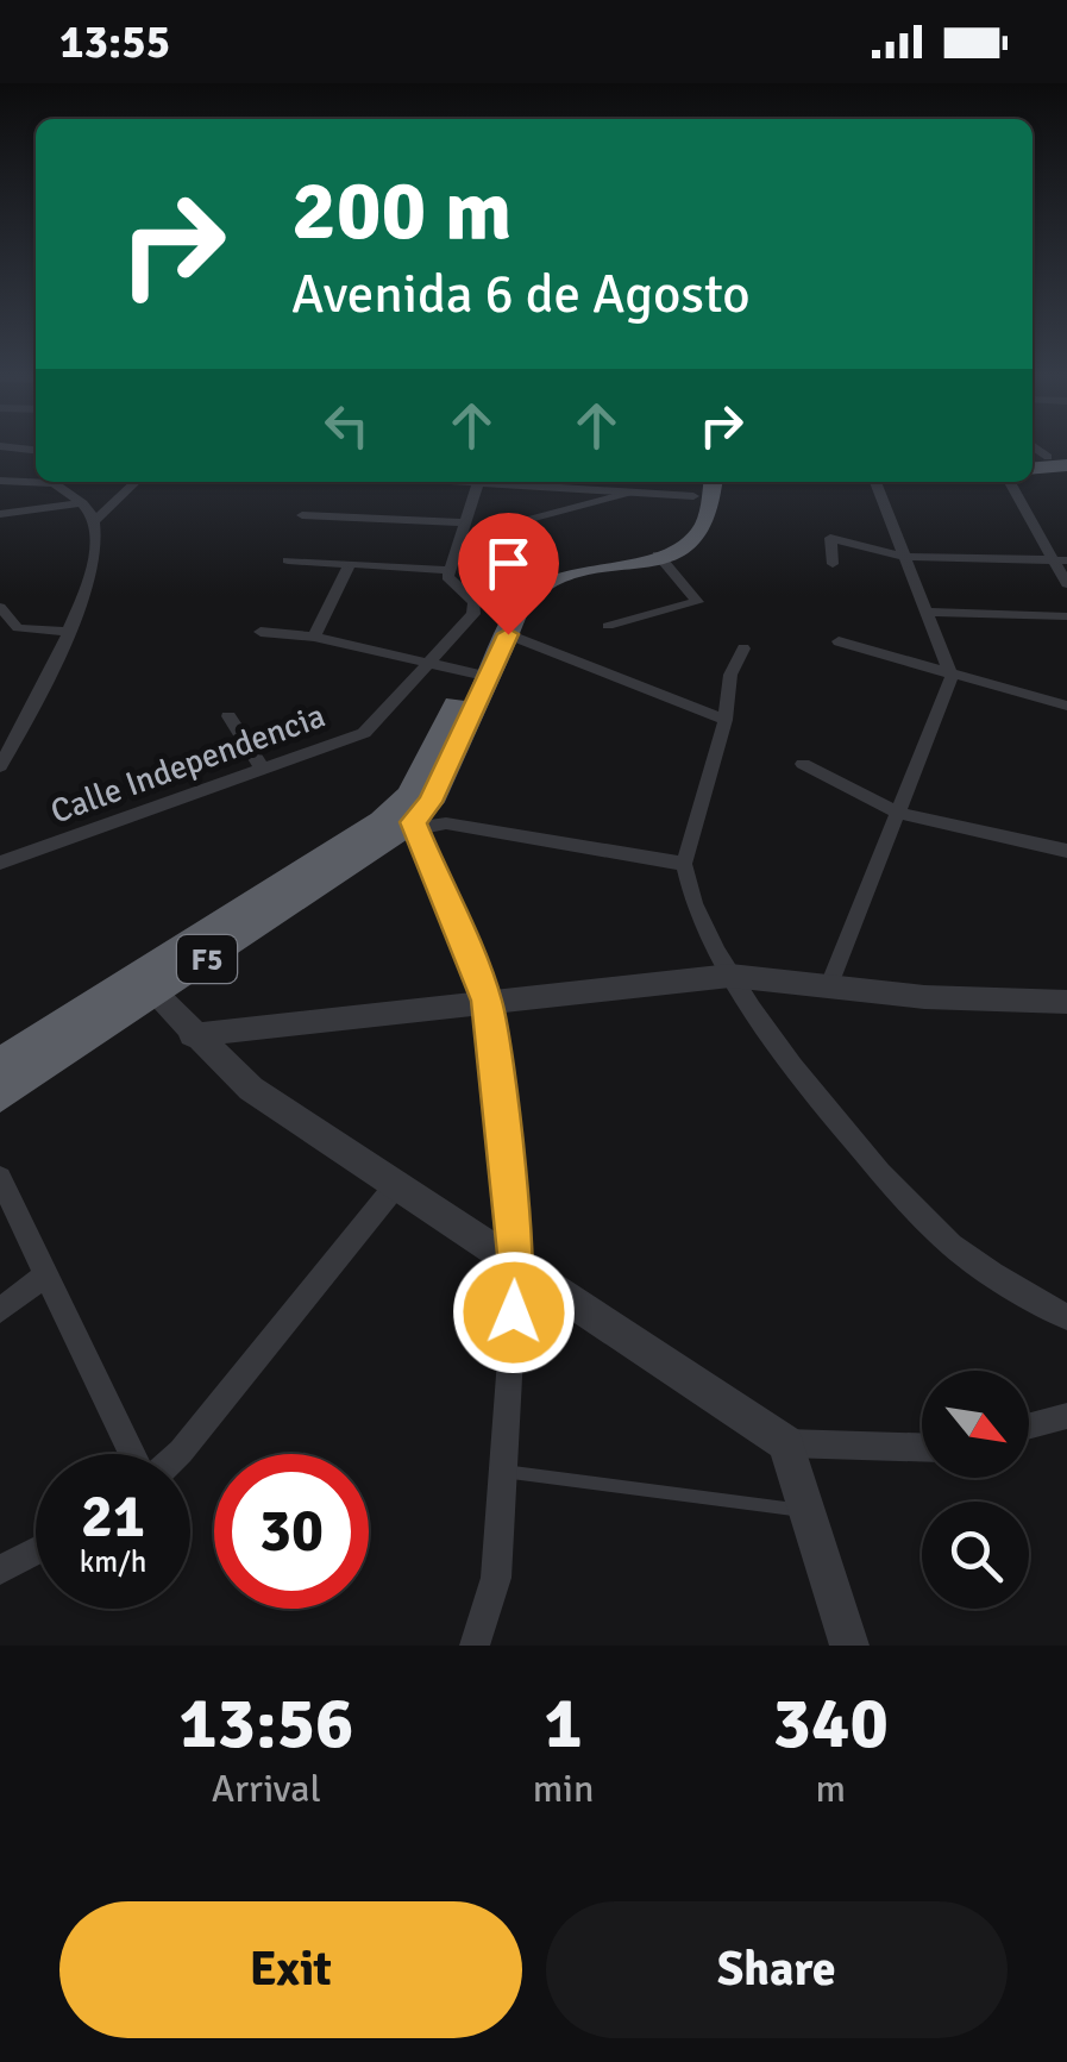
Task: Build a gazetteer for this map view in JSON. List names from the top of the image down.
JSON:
{
  "streets": {
    "highway": ["F5"],
    "street": ["Calle Independencia"]
  },
  "north": "bottom right",
  "page": {
    "status": "13:55",
    "turn": ["200 m", "Avenida 6 de Agosto"],
    "speed": "21 km/h",
    "limit": "30",
    "eta": [
      "13:56",
      "Arrival",
      "1",
      "min",
      "340",
      "m"
    ],
    "buttons": ["Exit", "Share"]
  }
}
